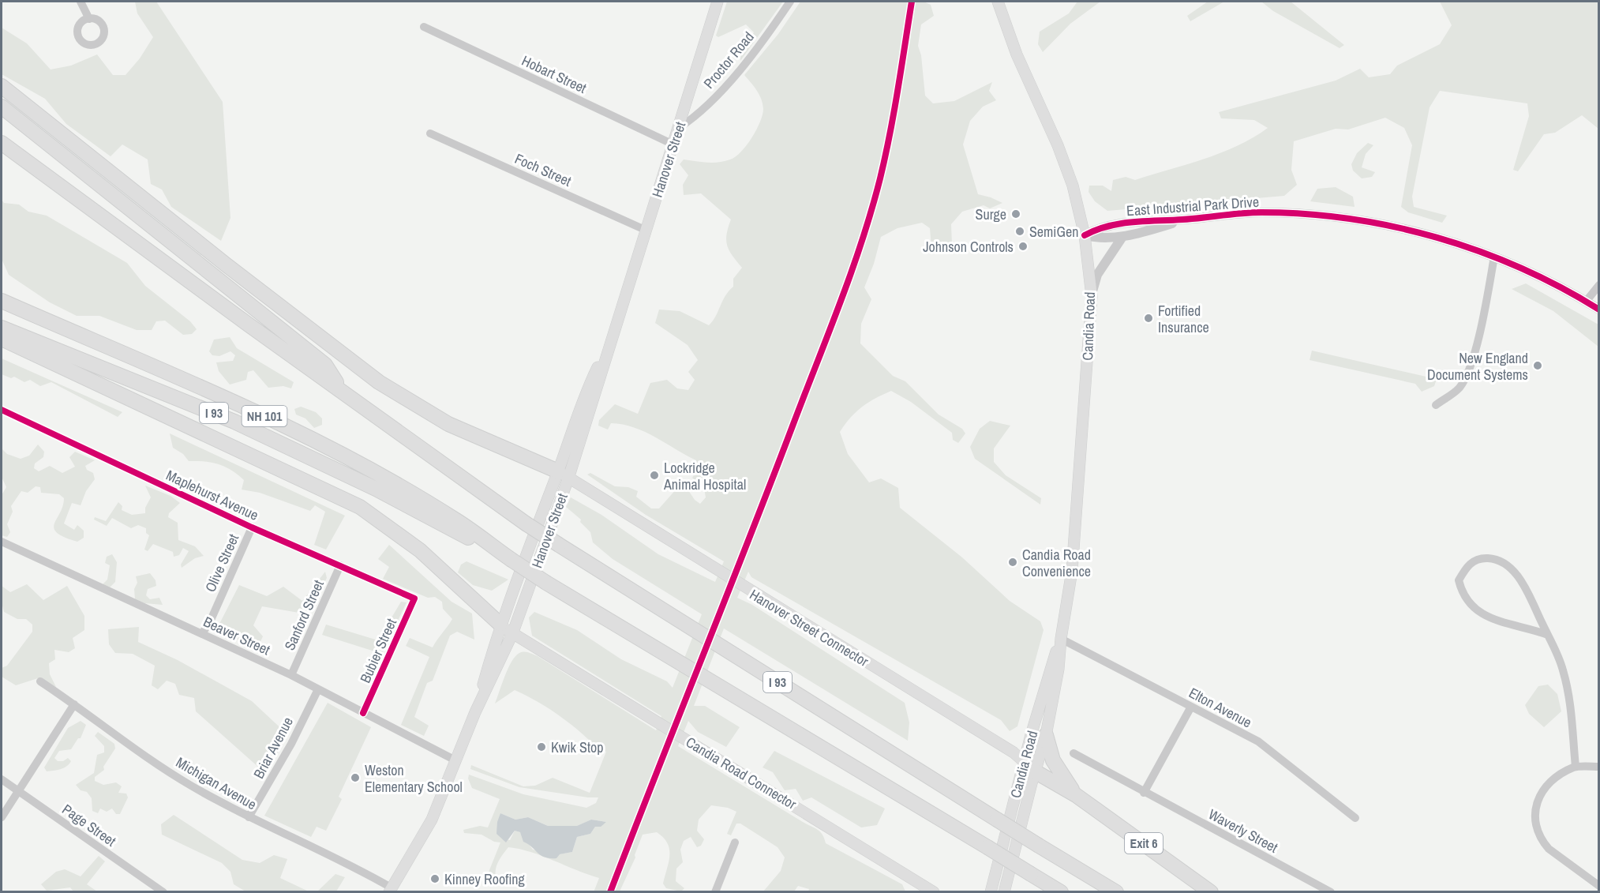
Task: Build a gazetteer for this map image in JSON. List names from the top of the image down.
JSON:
{
  "streets": {
    "highway": ["I 93", "NH 101", "Exit 6"],
    "main road": [
      "Hanover Street",
      "Candia Road",
      "Hanover Street Connector",
      "Candia Road Connector"
    ],
    "street": [
      "Proctor Road",
      "Hobart Street",
      "Foch Street",
      "East Industrial Park Drive",
      "Maplehurst Avenue",
      "Olive Street",
      "Sanford Street",
      "Beaver Street",
      "Bubier Street",
      "Elton Avenue",
      "Briar Avenue",
      "Michigan Avenue",
      "Page Street",
      "Waverly Street"
    ]
  },
  "crossings": [
    ["Proctor Road", "Hanover Street"],
    ["Hobart Street", "Hanover Street"],
    ["Hanover Street", "Foch Street"],
    ["Hanover Street", "Hanover Street Connector"],
    ["Hanover Street", "Beaver Street"],
    ["Hanover Street", "Candia Road Connector"],
    ["Hanover Street", "Michigan Avenue"],
    ["East Industrial Park Drive", "Candia Road"],
    ["Candia Road", "Hanover Street Connector"],
    ["Candia Road", "Elton Avenue"],
    ["I 93", "NH 101"],
    ["Maplehurst Avenue", "Olive Street"],
    ["Maplehurst Avenue", "Sanford Street"],
    ["Maplehurst Avenue", "Bubier Street"],
    ["Olive Street", "Beaver Street"],
    ["Sanford Street", "Beaver Street"],
    ["Beaver Street", "Bubier Street"],
    ["Beaver Street", "Briar Avenue"],
    ["Briar Avenue", "Michigan Avenue"]
  ],
  "places": [
    "Surge",
    "SemiGen",
    "Johnson Controls",
    "Fortified Insurance",
    "New England Document Systems",
    "Lockridge Animal Hospital",
    "Candia Road Convenience",
    "Kwik Stop",
    "Weston Elementary School",
    "Kinney Roofing"
  ]
}
